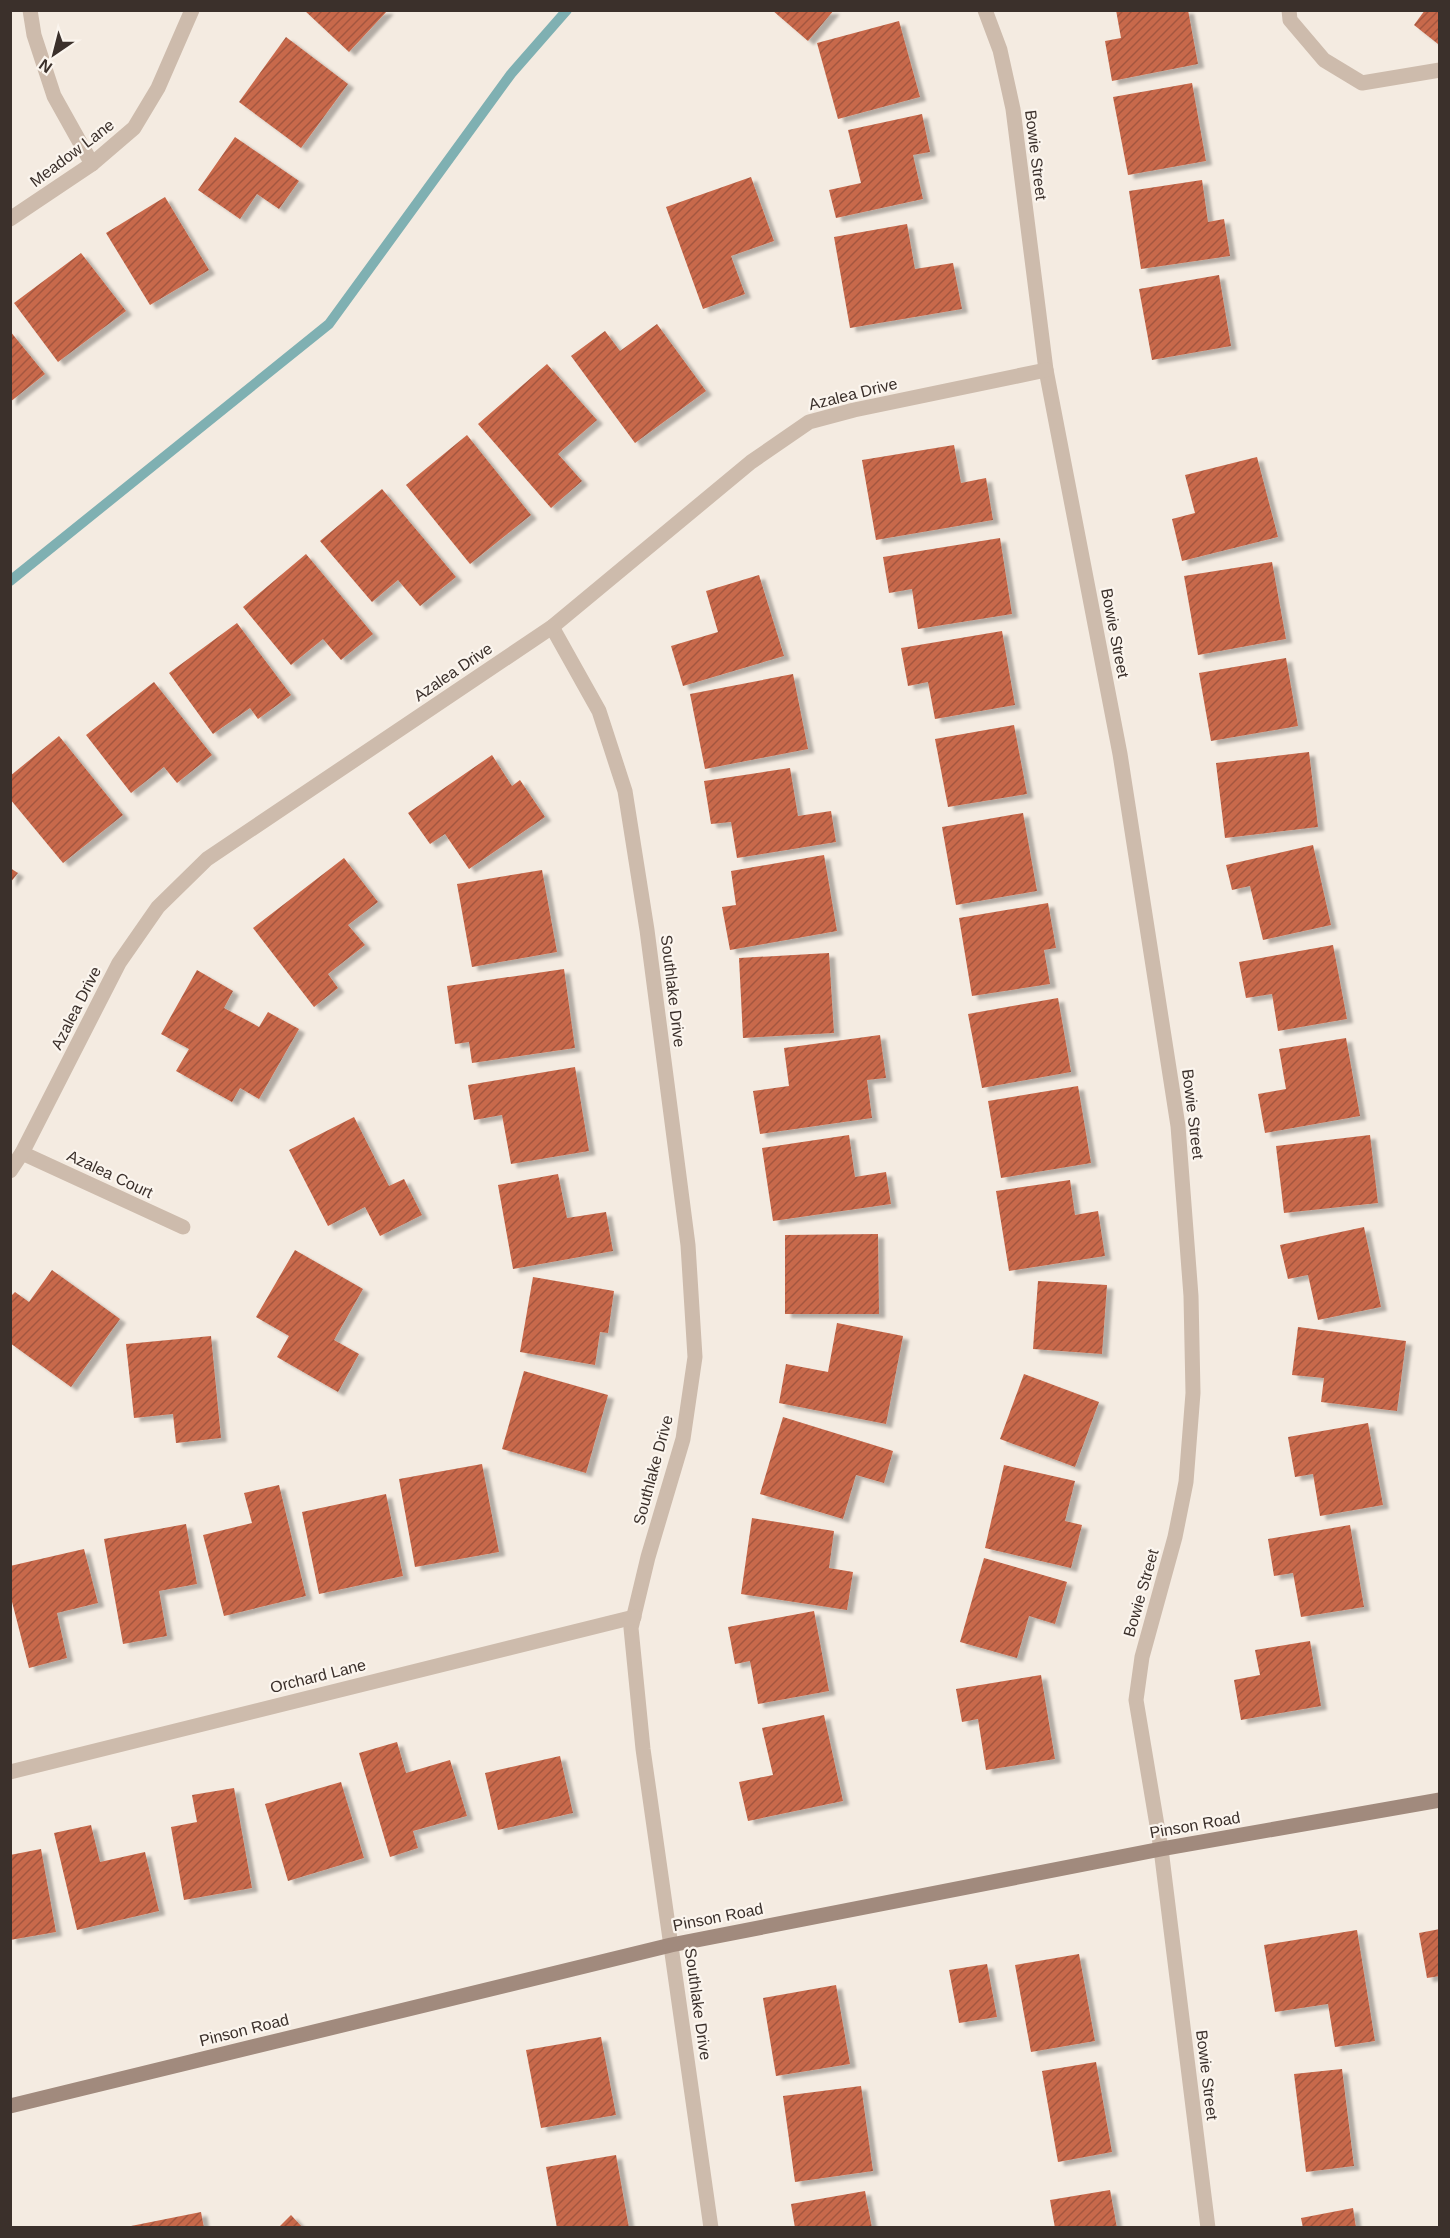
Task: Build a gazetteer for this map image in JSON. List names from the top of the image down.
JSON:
{
  "streets": {
    "main road": ["Pinson Road"],
    "street": [
      "Meadow Lane",
      "Bowie Street",
      "Azalea Drive",
      "Southlake Drive",
      "Azalea Court",
      "Orchard Lane"
    ]
  },
  "crossings": [
    ["Bowie Street", "Azalea Drive"],
    ["Bowie Street", "Pinson Road"],
    ["Azalea Drive", "Southlake Drive"],
    ["Azalea Drive", "Azalea Court"],
    ["Southlake Drive", "Orchard Lane"],
    ["Southlake Drive", "Pinson Road"]
  ],
  "north": "bottom left"
}
